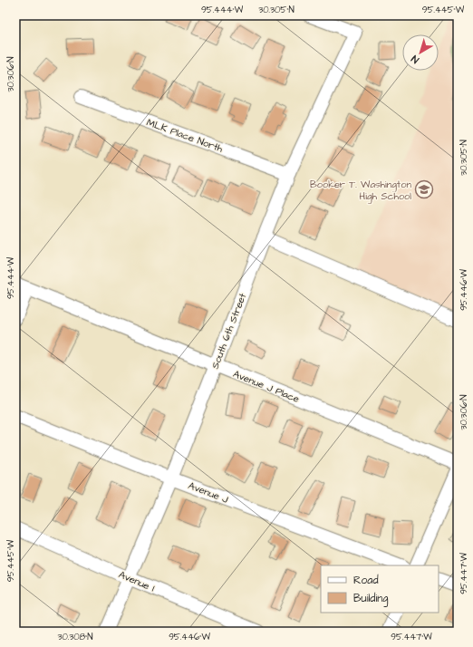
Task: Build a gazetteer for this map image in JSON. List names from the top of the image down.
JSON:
{
  "streets": {
    "street": [
      "MLK Place North",
      "South 6th Street",
      "Avenue J Place",
      "Avenue J",
      "Avenue I"
    ]
  },
  "crossings": [
    ["MLK Place North", "South 6th Street"],
    ["South 6th Street", "Avenue J Place"],
    ["South 6th Street", "Avenue J"],
    ["South 6th Street", "Avenue I"]
  ],
  "places": {
    "school or university": ["Booker T. Washington High School"]
  },
  "legend": ["Road", "Building"],
  "north": "bottom left",
  "coordinates": [
    "95.444°W",
    "30.305°N",
    "95.445°W",
    "30.306°N",
    "95.446°W",
    "95.447°W",
    "30.308°N"
  ]
}
